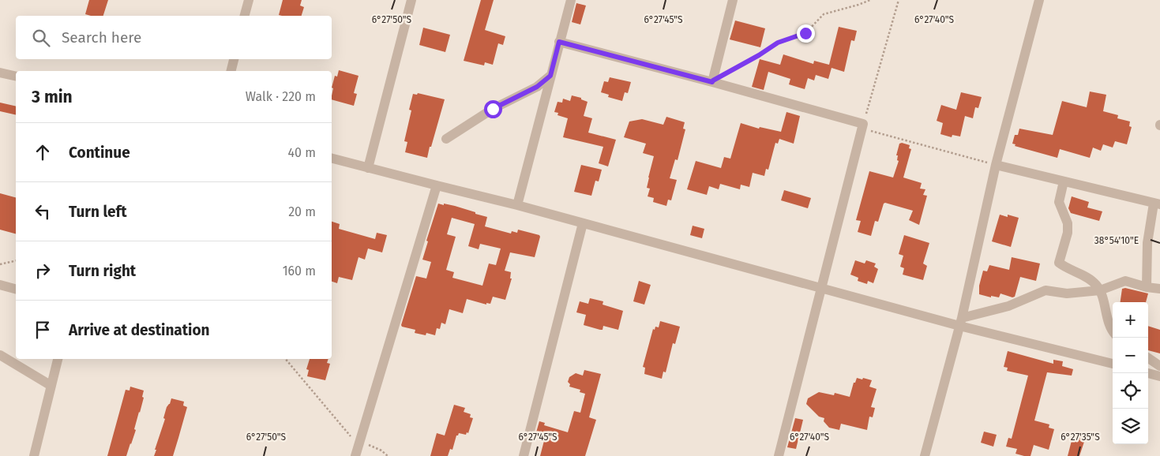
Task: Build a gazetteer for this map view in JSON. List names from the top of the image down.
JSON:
{
  "page": {
    "search": "Search here",
    "heading": ["3 min", "Walk · 220 m"],
    "list": [
      ["Continue", "40 m"],
      ["Turn left", "20 m"],
      ["Turn right", "160 m"],
      "Arrive at destination"
    ],
    "map_buttons": ["+", "−"]
  },
  "coordinates": [
    "6°27'50\"S",
    "6°27'45\"S",
    "6°27'40\"S",
    "38°54'10\"E",
    "6°27'35\"S"
  ]
}
